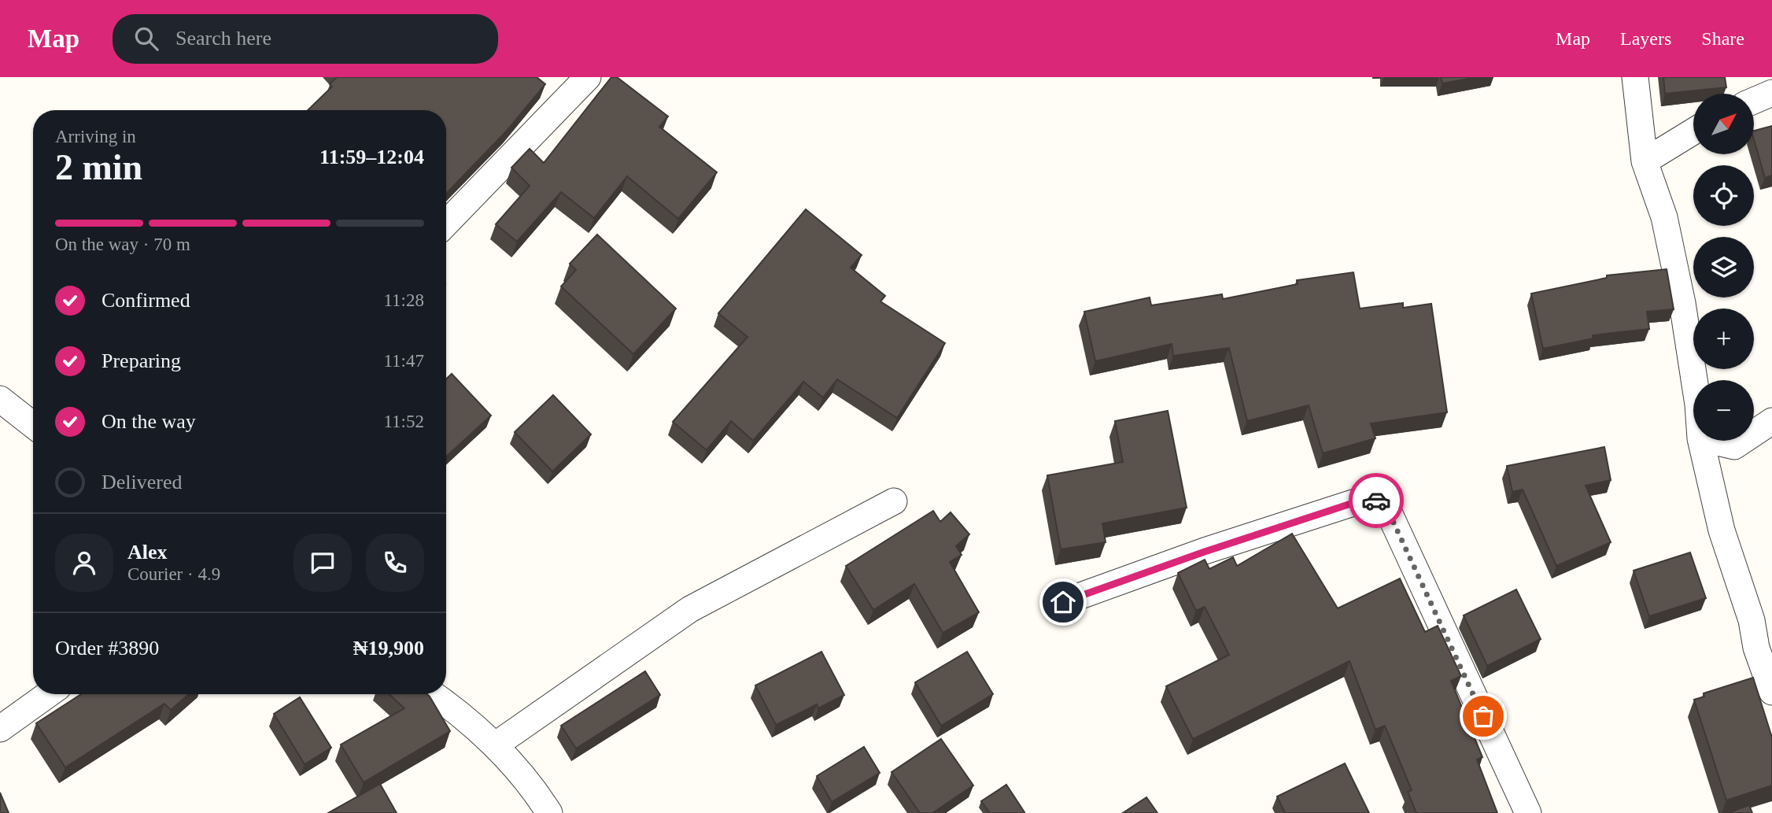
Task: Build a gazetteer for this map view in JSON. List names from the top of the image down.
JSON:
{
  "north": "top right",
  "page": {
    "header": "Map",
    "search": "Search here",
    "nav": ["Map", "Layers", "Share"],
    "map_buttons": ["+", "−"],
    "heading": ["2 min", "Arriving in", "11:59–12:04"],
    "panel": [
      "Alex",
      "Courier · 4.9",
      "Order #3890",
      "₦19,900"
    ],
    "bar": "On the way · 70 m",
    "list": [
      ["Confirmed", "11:28"],
      ["Preparing", "11:47"],
      ["On the way", "11:52"],
      "Delivered"
    ]
  }
}
